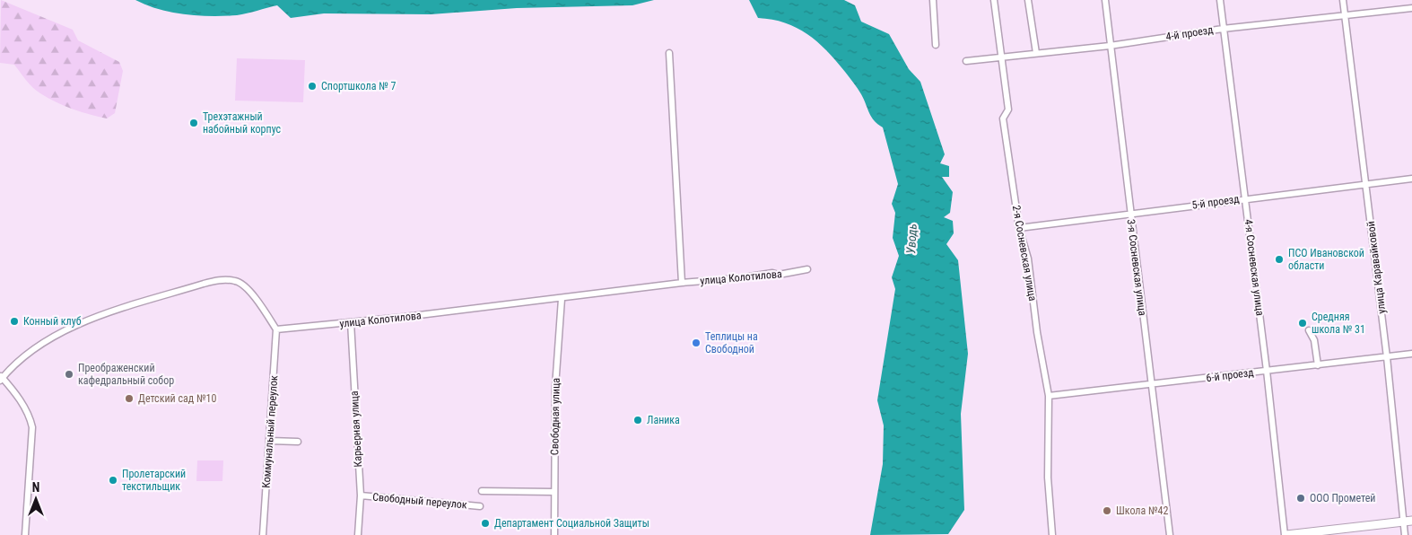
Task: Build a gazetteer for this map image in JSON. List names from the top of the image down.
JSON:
{
  "streets": {
    "street": [
      "4-й проезд",
      "5-й проезд",
      "2-я Сосневская улица",
      "3-я Сосневская улица",
      "4-я Сосневская улица",
      "улица Каравайковой",
      "улица Колотилова",
      "6-й проезд",
      "Свободная улица",
      "Карьерная улица",
      "Коммунальный переулок",
      "Свободный переулок"
    ]
  },
  "crossings": [
    ["4-й проезд", "2-я Сосневская улица"],
    ["4-й проезд", "3-я Сосневская улица"],
    ["4-й проезд", "4-я Сосневская улица"],
    ["4-й проезд", "улица Каравайковой"],
    ["5-й проезд", "2-я Сосневская улица"],
    ["5-й проезд", "3-я Сосневская улица"],
    ["5-й проезд", "4-я Сосневская улица"],
    ["5-й проезд", "улица Каравайковой"],
    ["2-я Сосневская улица", "6-й проезд"],
    ["3-я Сосневская улица", "6-й проезд"],
    ["4-я Сосневская улица", "6-й проезд"],
    ["улица Каравайковой", "6-й проезд"],
    ["улица Колотилова", "Свободная улица"],
    ["улица Колотилова", "Карьерная улица"],
    ["улица Колотилова", "Коммунальный переулок"],
    ["Свободная улица", "Свободный переулок"],
    ["Карьерная улица", "Свободный переулок"]
  ],
  "water": ["Уводь"],
  "places": [
    "Спортшкола № 7",
    "Трехэтажный набойный корпус",
    "ПСО Ивановской области",
    "Конный клуб",
    "Средняя школа № 31",
    "Теплицы на Свободной",
    "Преображенский кафедральный собор",
    "Детский сад №10",
    "Ланика",
    "Пролетарский текстильщик",
    "ООО Прометей",
    "Школа №42",
    "Департамент Социальной Защиты"
  ],
  "north": "top"
}
